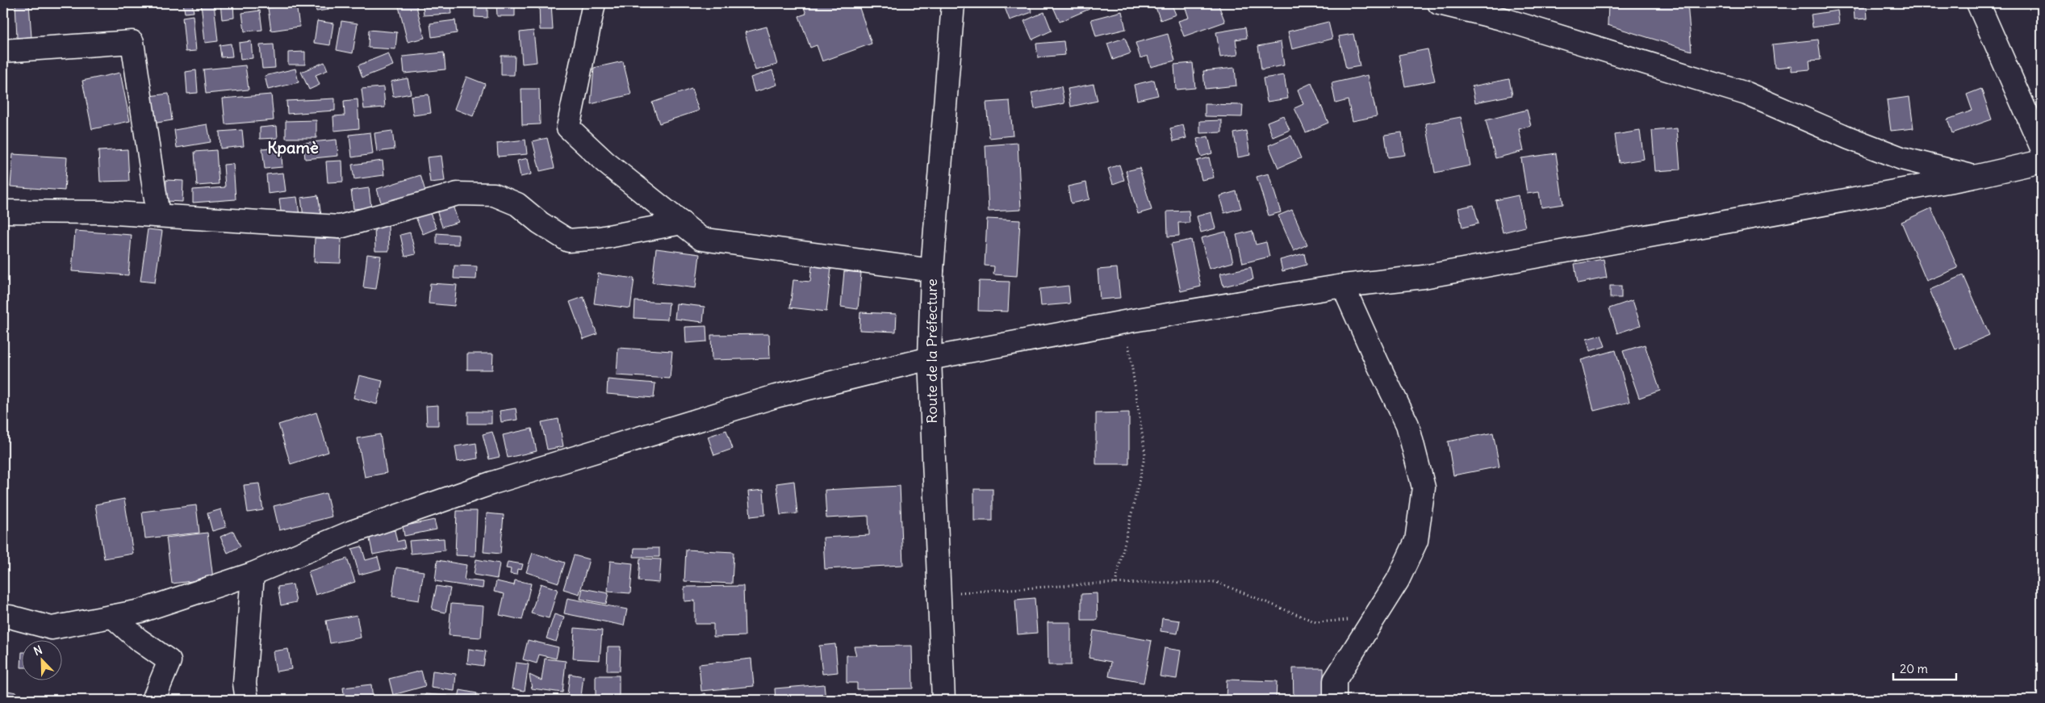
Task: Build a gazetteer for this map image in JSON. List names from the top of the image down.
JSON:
{
  "streets": {
    "street": ["Route de la Préfecture"]
  },
  "districts": ["Kpamè"],
  "scale_bar": "20 m",
  "north": "top left"
}
